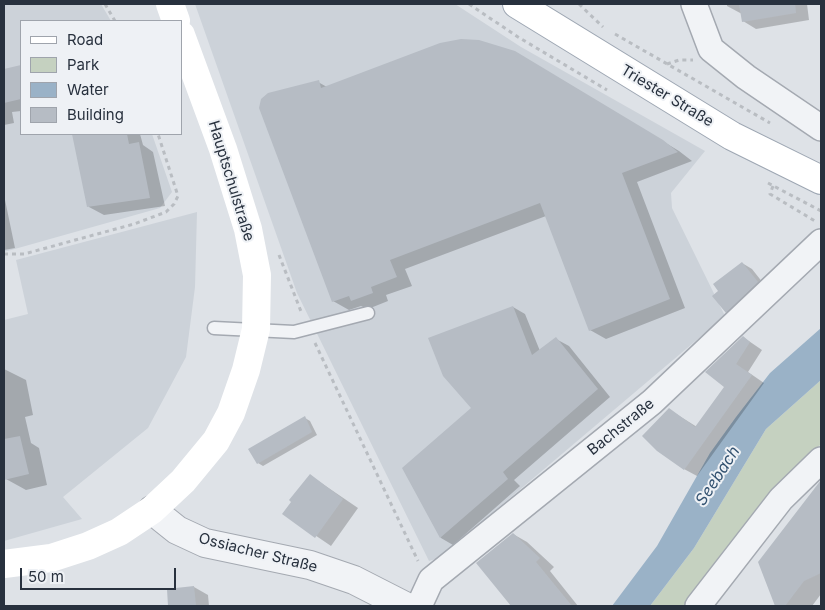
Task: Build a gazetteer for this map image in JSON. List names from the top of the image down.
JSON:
{
  "streets": {
    "main road": ["Triester Straße", "Hauptschulstraße"],
    "street": ["Bachstraße", "Ossiacher Straße"]
  },
  "crossings": [
    ["Hauptschulstraße", "Ossiacher Straße"]
  ],
  "water": ["Seebach"],
  "legend": [
    "Road",
    "Park",
    "Water",
    "Building"
  ],
  "scale_bar": "50 m"
}
